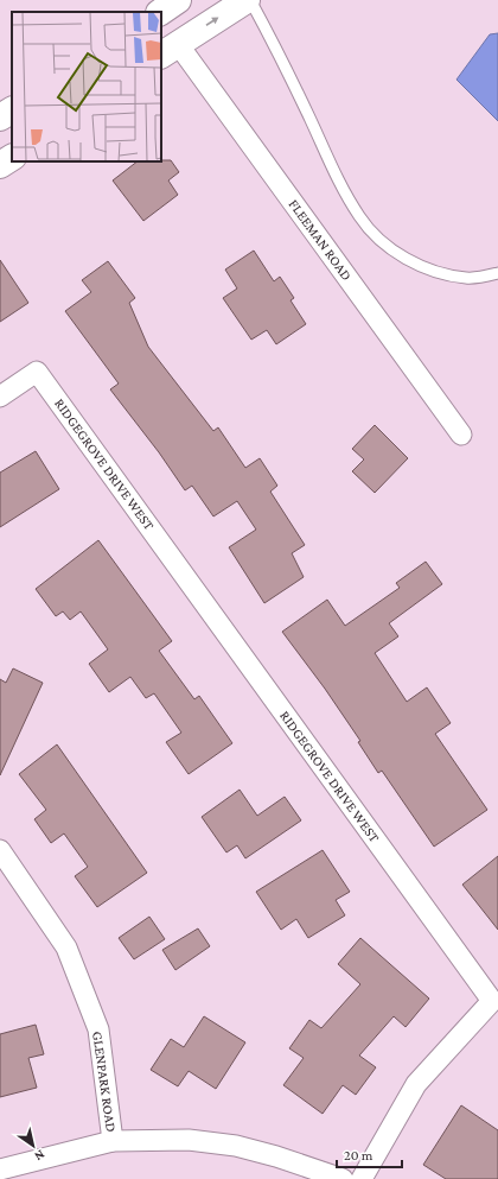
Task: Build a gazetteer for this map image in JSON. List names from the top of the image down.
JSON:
{
  "streets": {
    "street": ["FLEEMAN ROAD", "RIDGEGROVE DRIVE WEST", "GLENPARK ROAD"]
  },
  "scale_bar": "20 m",
  "north": "bottom right"
}
